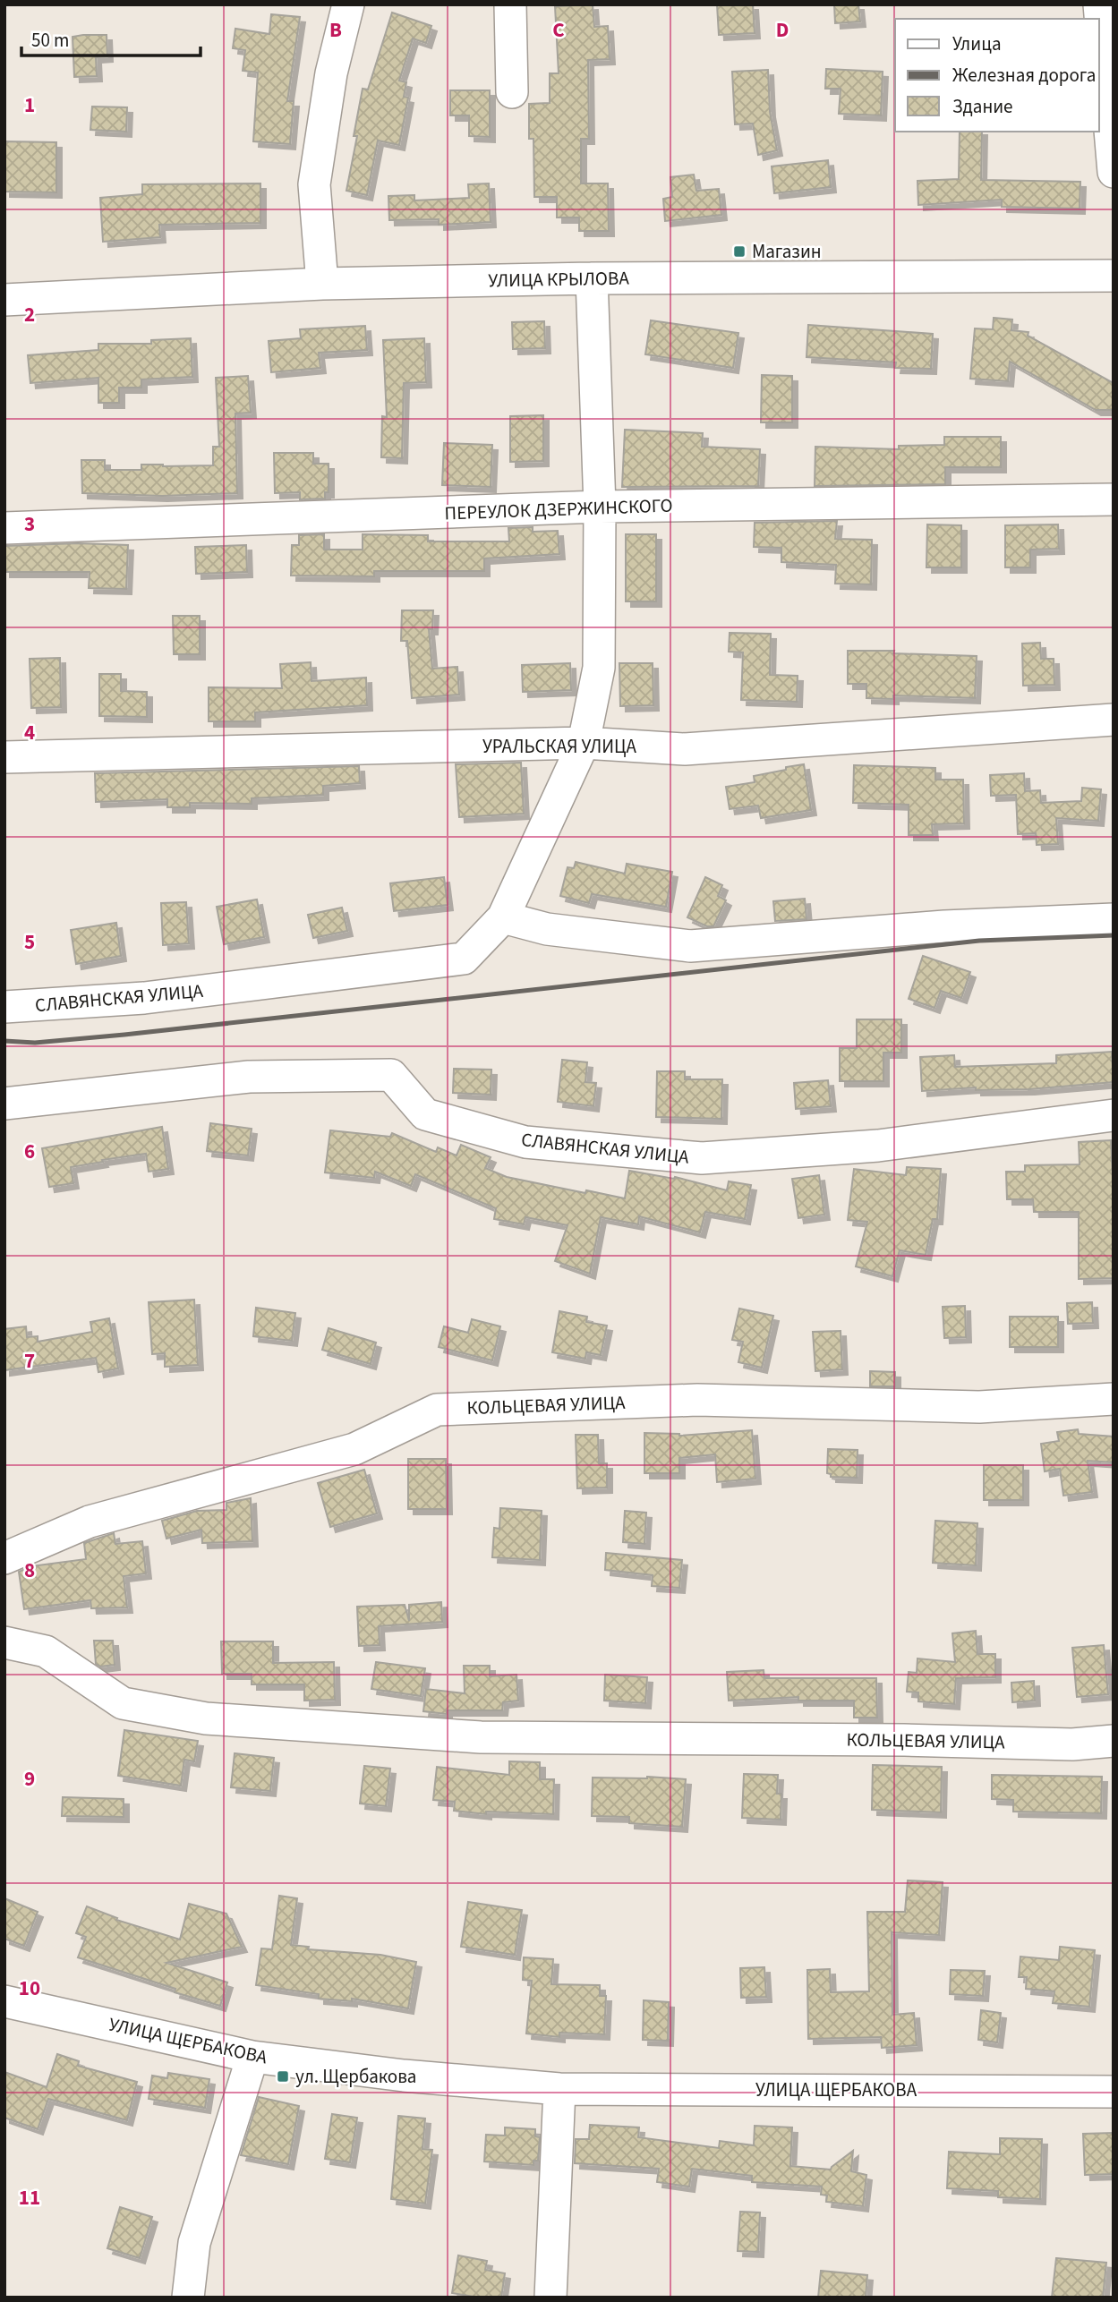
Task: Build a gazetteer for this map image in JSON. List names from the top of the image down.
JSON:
{
  "streets": {
    "street": [
      "УЛИЦА КРЫЛОВА",
      "ПЕРЕУЛОК ДЗЕРЖИНСКОГО",
      "УРАЛЬСКАЯ УЛИЦА",
      "СЛАВЯНСКАЯ УЛИЦА",
      "КОЛЬЦЕВАЯ УЛИЦА",
      "УЛИЦА ЩЕРБАКОВА"
    ]
  },
  "crossings": [
    ["УЛИЦА КРЫЛОВА", "СЛАВЯНСКАЯ УЛИЦА"],
    ["ПЕРЕУЛОК ДЗЕРЖИНСКОГО", "СЛАВЯНСКАЯ УЛИЦА"],
    ["УРАЛЬСКАЯ УЛИЦА", "СЛАВЯНСКАЯ УЛИЦА"]
  ],
  "places": {
    "transit": ["Магазин", "ул. Щербакова"]
  },
  "legend": ["Улица", "Железная дорога", "Здание"],
  "scale_bar": "50 m",
  "grid": {
    "columns": ["B", "C", "D"],
    "rows": [
      "1",
      "2",
      "3",
      "4",
      "5",
      "6",
      "7",
      "8",
      "9",
      "10",
      "11"
    ]
  }
}
